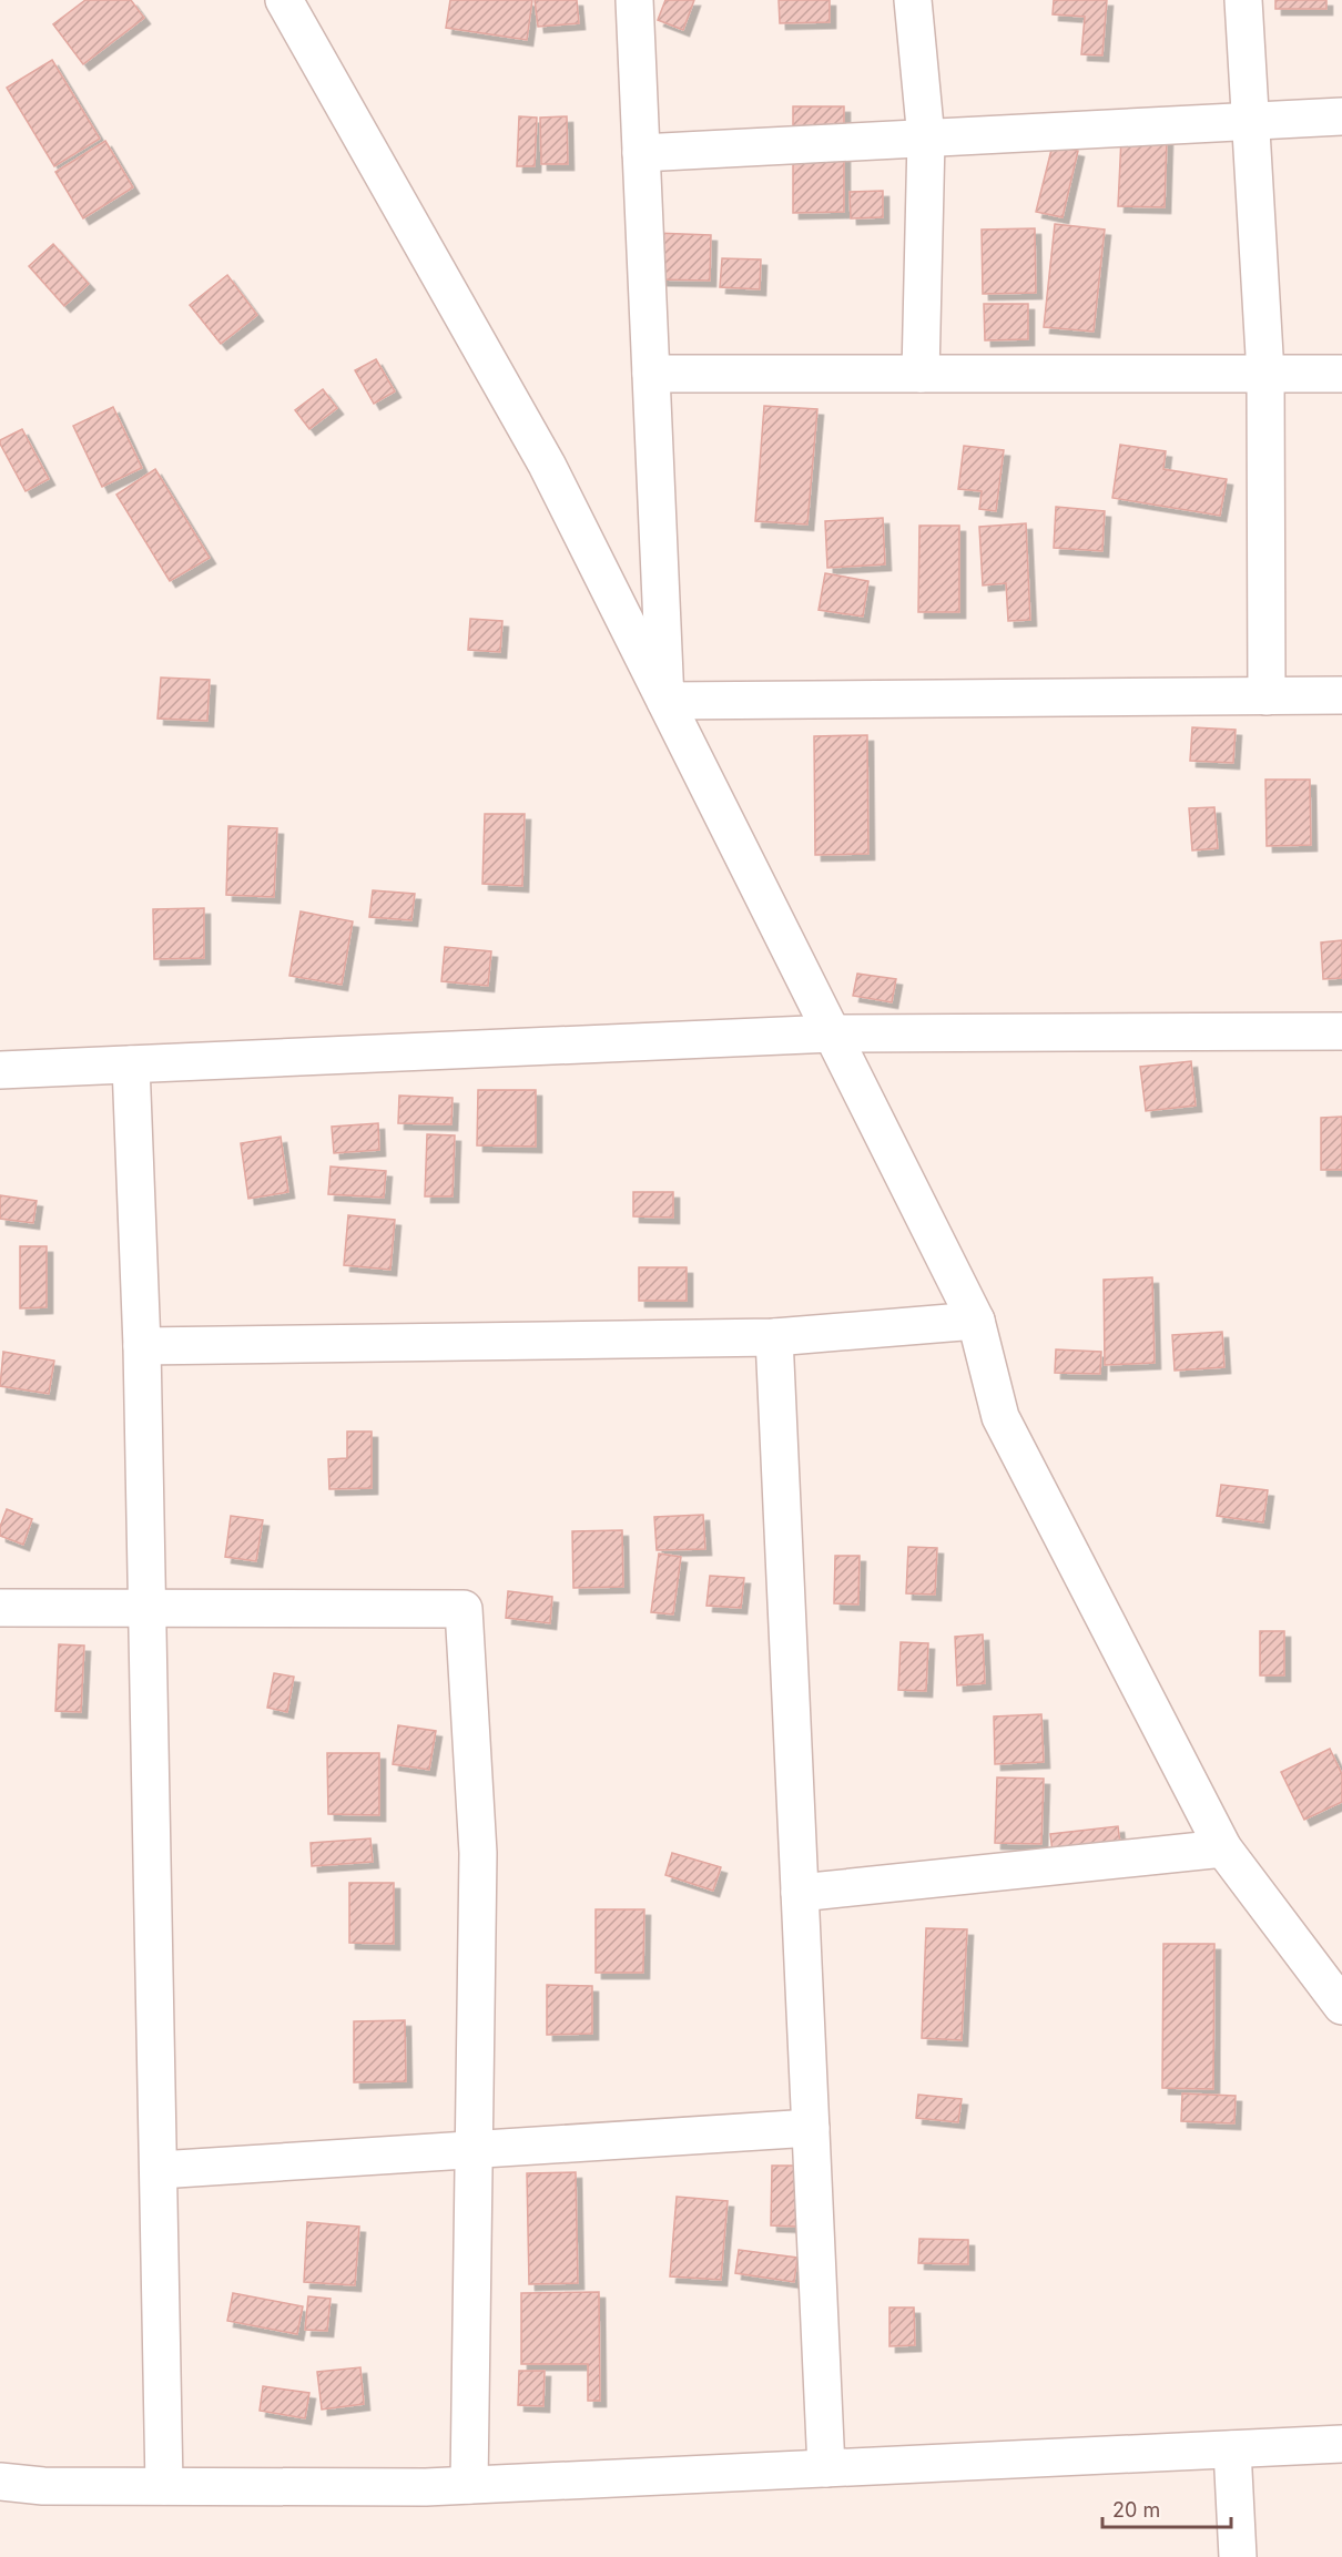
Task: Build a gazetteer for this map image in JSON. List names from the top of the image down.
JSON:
{
  "scale_bar": "20 m"
}
